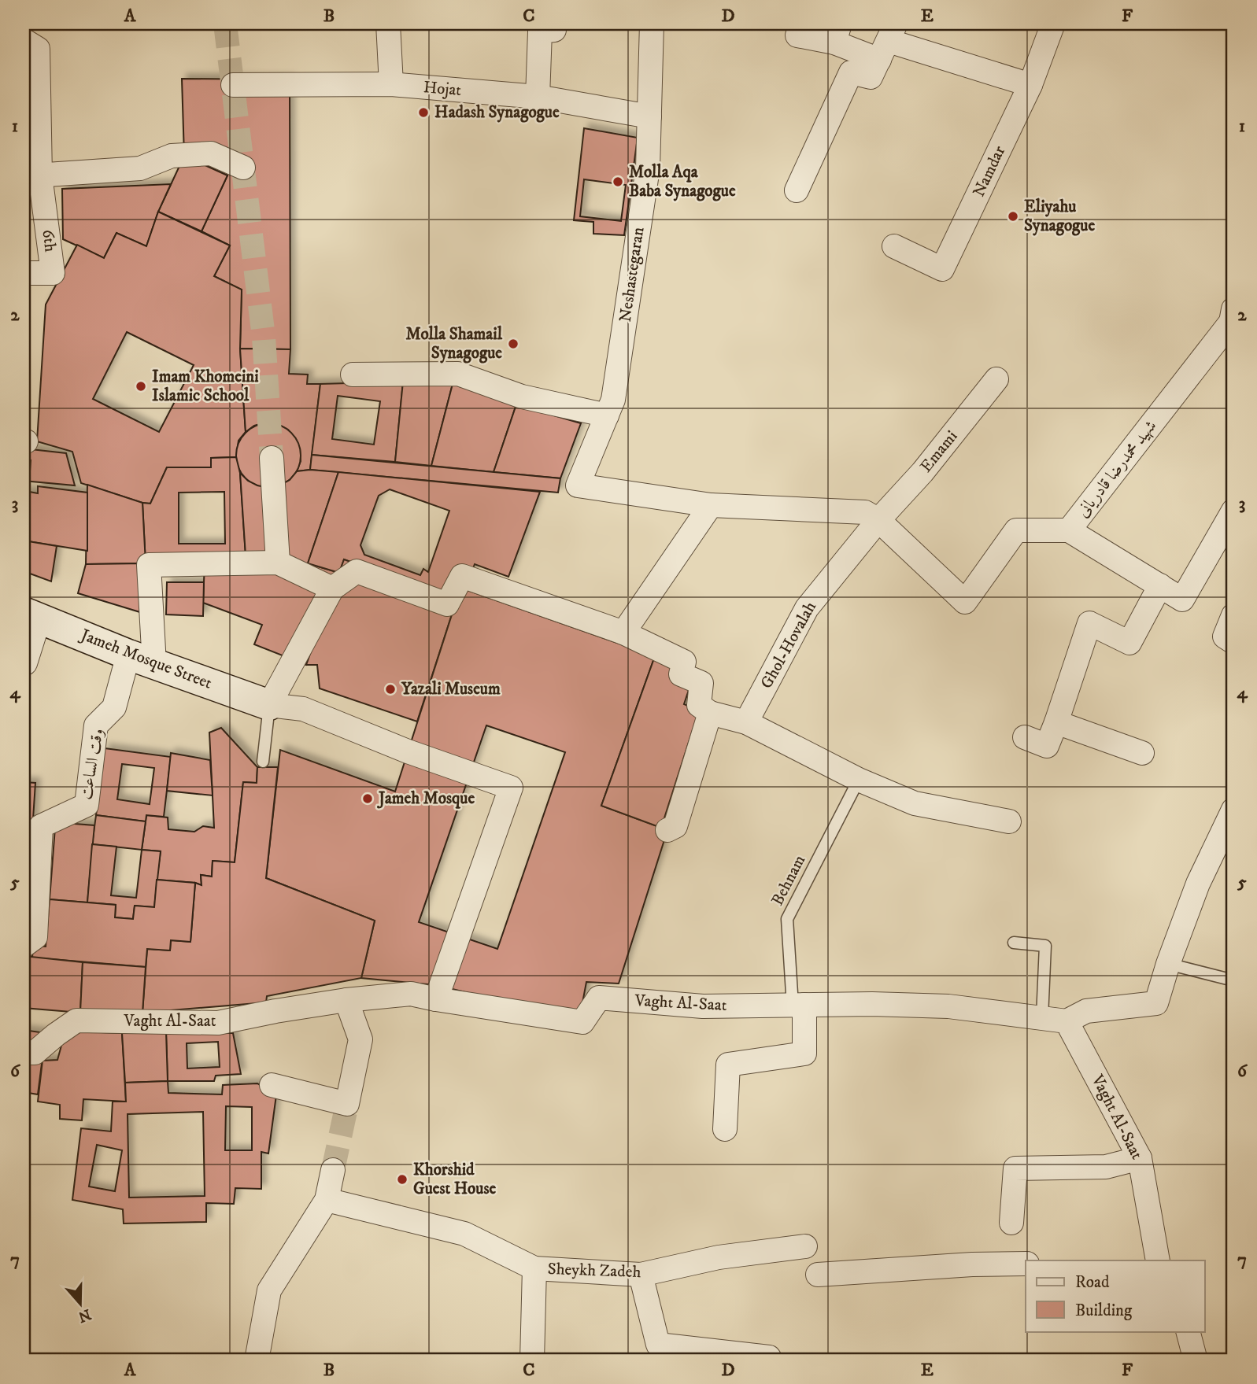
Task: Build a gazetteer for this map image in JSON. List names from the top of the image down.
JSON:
{
  "streets": {
    "street": [
      "Hojat",
      "Namdar",
      "6th",
      "Neshastegaran",
      "Emami",
      "شهید محمدرضا قادریانی",
      "Ghol-Hovalah",
      "Jameh Mosque Street",
      "وقت الساعت",
      "Vaght Al-Saat",
      "Sheykh Zadeh"
    ],
    "lane": ["Behnam"]
  },
  "crossings": [
    ["Hojat", "Neshastegaran"],
    ["Emami", "شهید محمدرضا قادریانی"],
    ["Emami", "Ghol-Hovalah"],
    ["شهید محمدرضا قادریانی", "Ghol-Hovalah"],
    ["Jameh Mosque Street", "وقت الساعت"],
    ["Behnam", "Vaght Al-Saat"]
  ],
  "places": [
    "Hadash Synagogue",
    "Molla Aqa Baba Synagogue",
    "Eliyahu Synagogue",
    "Molla Shamail Synagogue",
    "Imam Khomeini Islamic School",
    "Yazali Museum",
    "Jameh Mosque",
    "Khorshid Guest House"
  ],
  "legend": ["Road", "Building"],
  "north": "bottom",
  "grid": {
    "columns": [
      "A",
      "B",
      "C",
      "D",
      "E",
      "F"
    ],
    "rows": [
      "1",
      "2",
      "3",
      "4",
      "5",
      "6",
      "7"
    ]
  }
}
